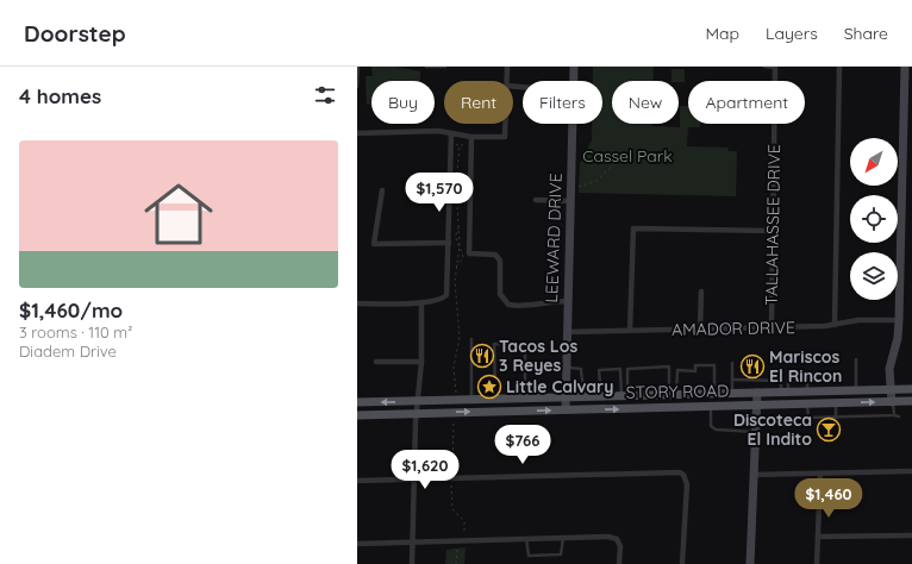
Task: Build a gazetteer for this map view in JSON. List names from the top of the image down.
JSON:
{
  "streets": {
    "main road": ["STORY ROAD"],
    "street": ["TALLAHASSEE DRIVE", "LEEWARD DRIVE", "AMADOR DRIVE"]
  },
  "crossings": [
    ["TALLAHASSEE DRIVE", "AMADOR DRIVE"],
    ["LEEWARD DRIVE", "AMADOR DRIVE"],
    ["LEEWARD DRIVE", "STORY ROAD"]
  ],
  "parks": ["Cassel Park"],
  "places": {
    "restaurant": ["Tacos Los 3 Reyes", "Mariscos El Rincon"],
    "place": ["Little Calvary"],
    "bar": ["Discoteca El Indito"]
  },
  "north": "bottom left",
  "page": {
    "header": "Doorstep",
    "nav": ["Map", "Layers", "Share"],
    "heading": "4 homes",
    "chip": [
      "Buy",
      "Rent",
      "Filters",
      "New",
      "Apartment"
    ],
    "list": [
      {
        "name": "$1,460/mo",
        "note": "3 rooms · 110 m² · Diadem Drive"
      }
    ],
    "price": [
      "$1,570",
      "$766",
      "$1,620",
      "$1,460"
    ]
  }
}
